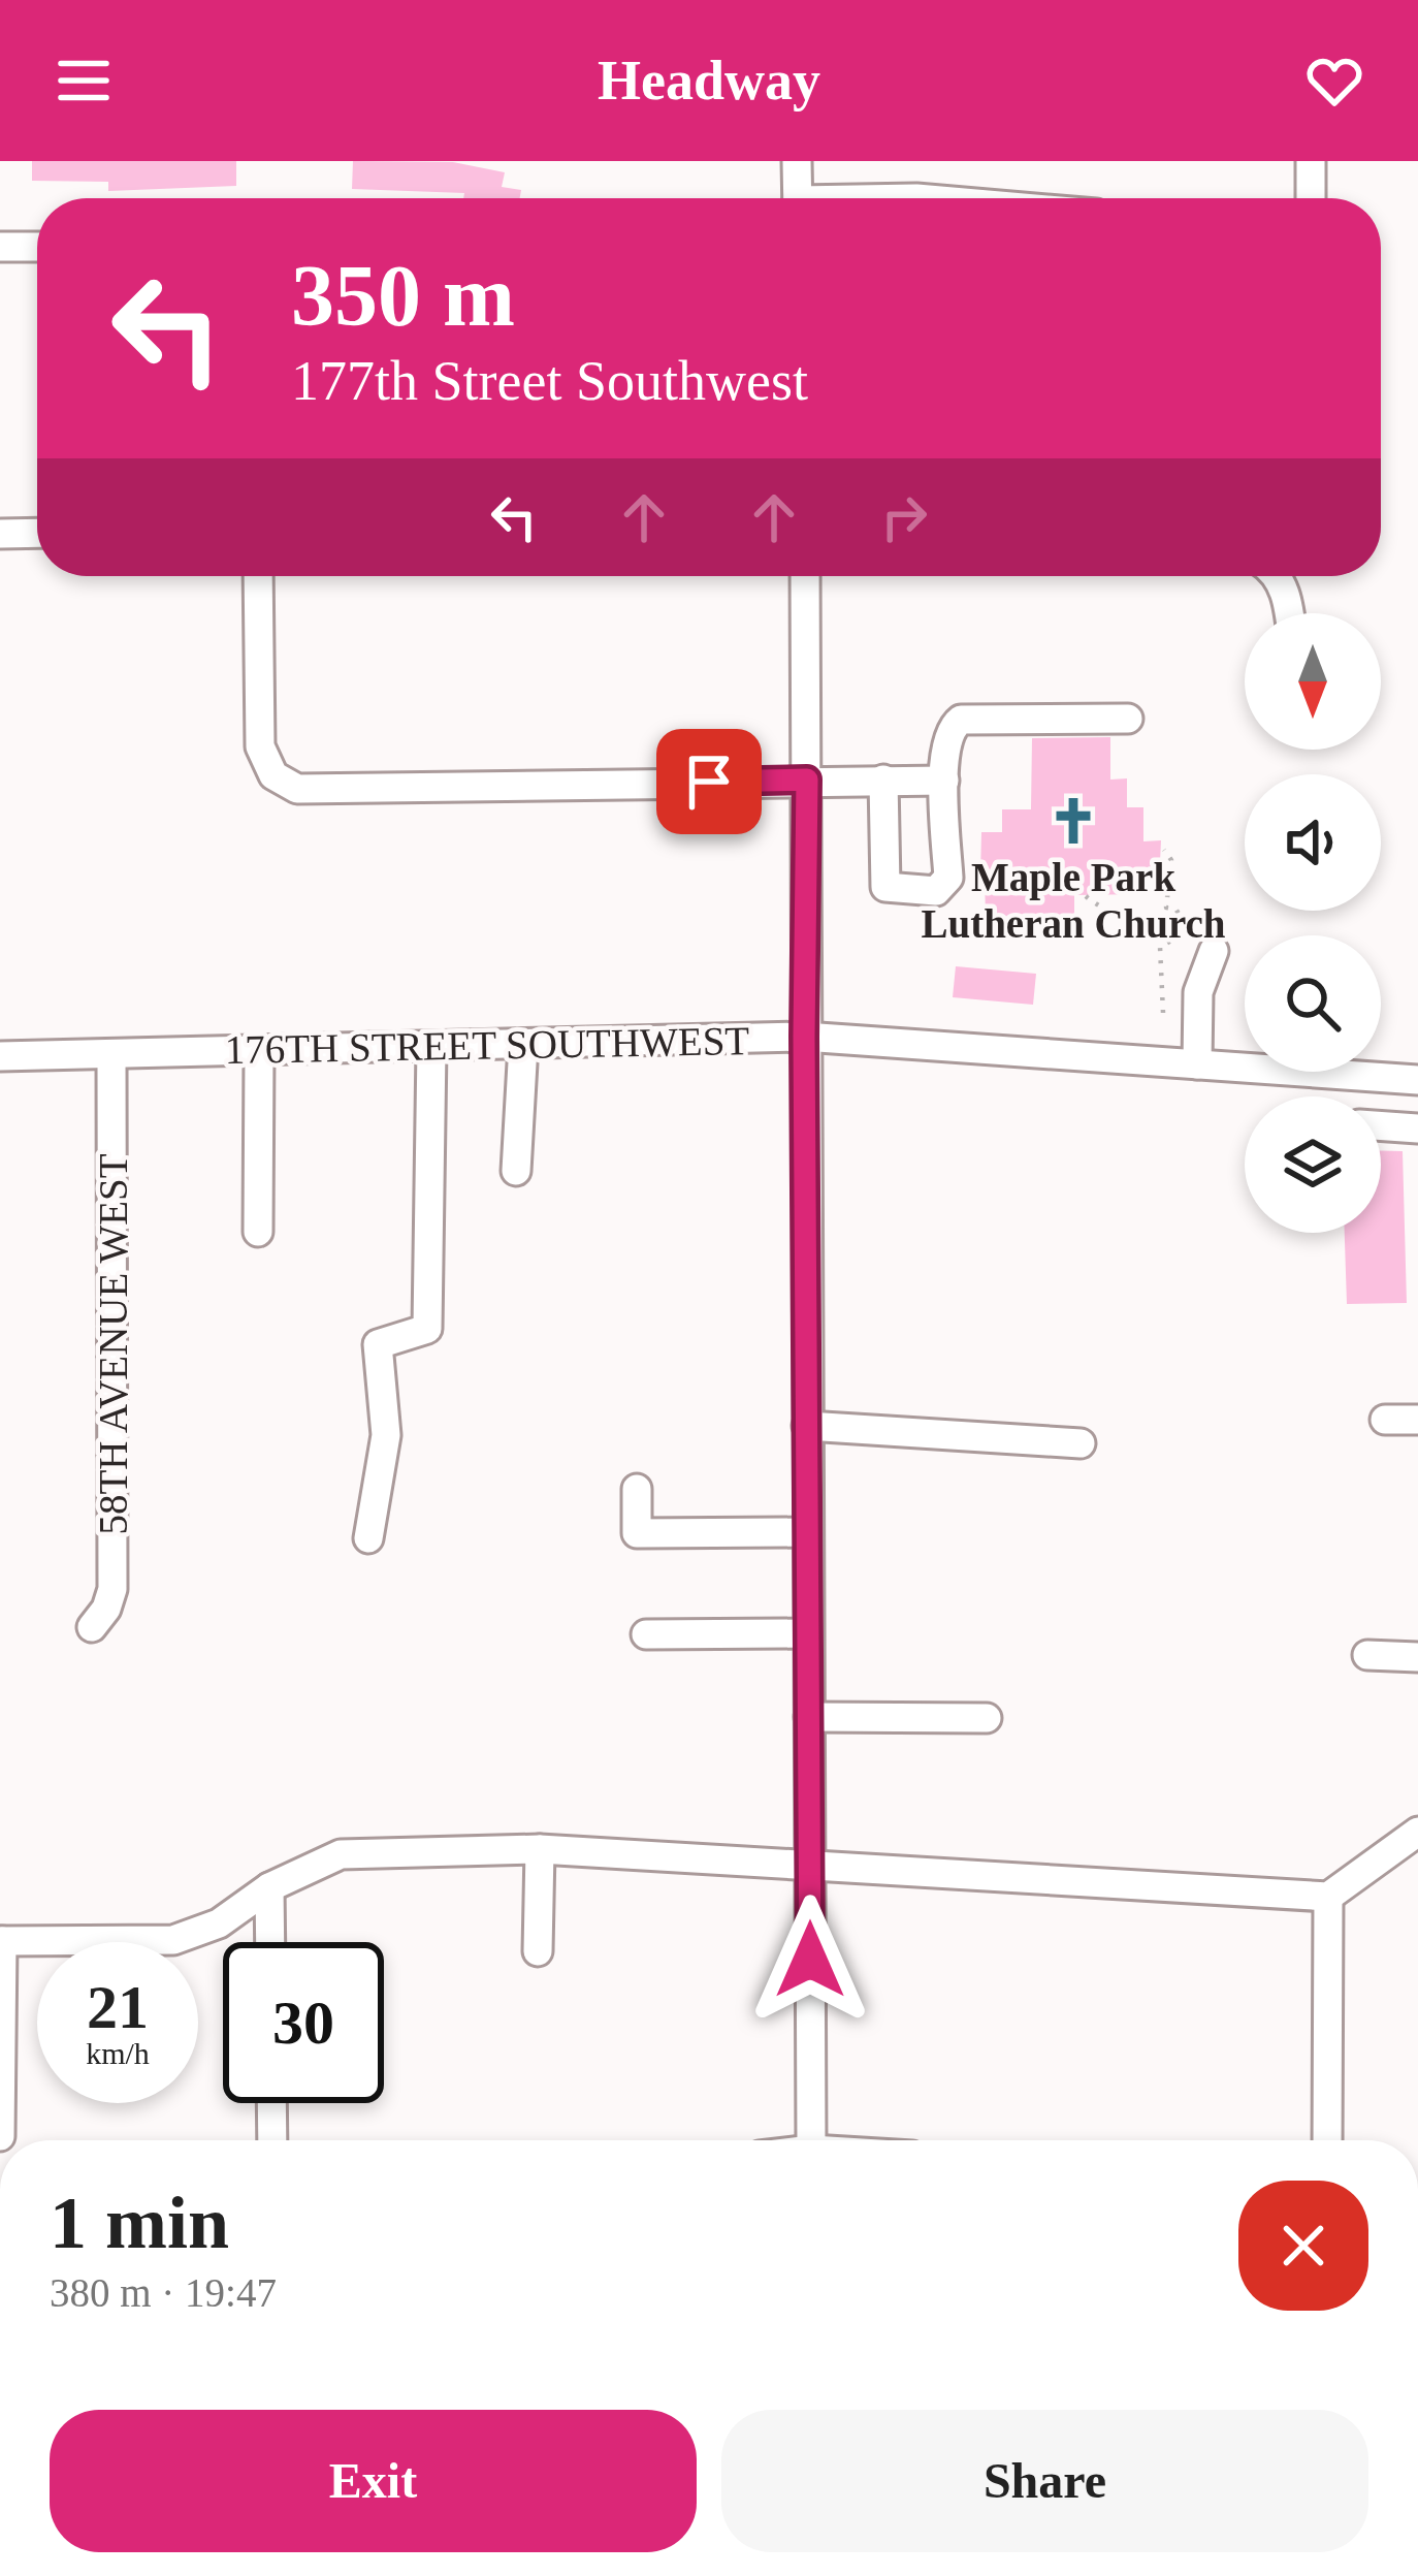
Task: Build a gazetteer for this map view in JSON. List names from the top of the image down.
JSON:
{
  "streets": {
    "street": ["176TH STREET SOUTHWEST", "58TH AVENUE WEST"]
  },
  "crossings": [
    ["176TH STREET SOUTHWEST", "58TH AVENUE WEST"]
  ],
  "places": {
    "church": ["Maple Park Lutheran Church"]
  },
  "north": "bottom",
  "page": {
    "header": "Headway",
    "turn": ["350 m", "177th Street Southwest"],
    "speed": "21 km/h",
    "limit": "30",
    "heading": ["1 min", "380 m · 19:47"],
    "buttons": ["Exit", "Share"]
  }
}
